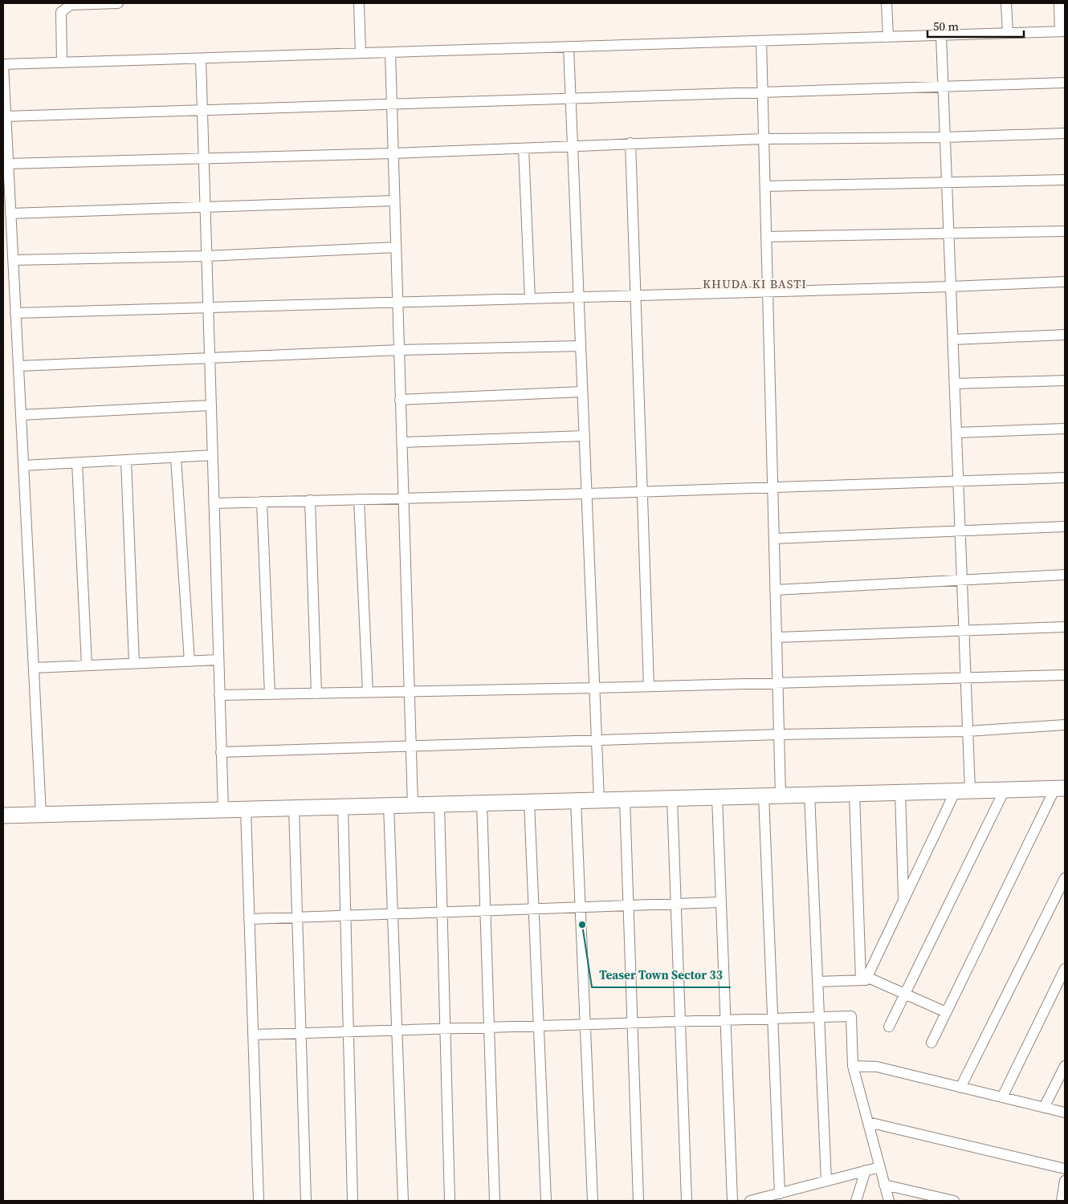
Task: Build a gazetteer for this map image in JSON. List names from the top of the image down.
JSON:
{
  "districts": ["KHUDA KI BASTI"],
  "places": ["Teaser Town Sector 33"],
  "scale_bar": "50 m"
}
